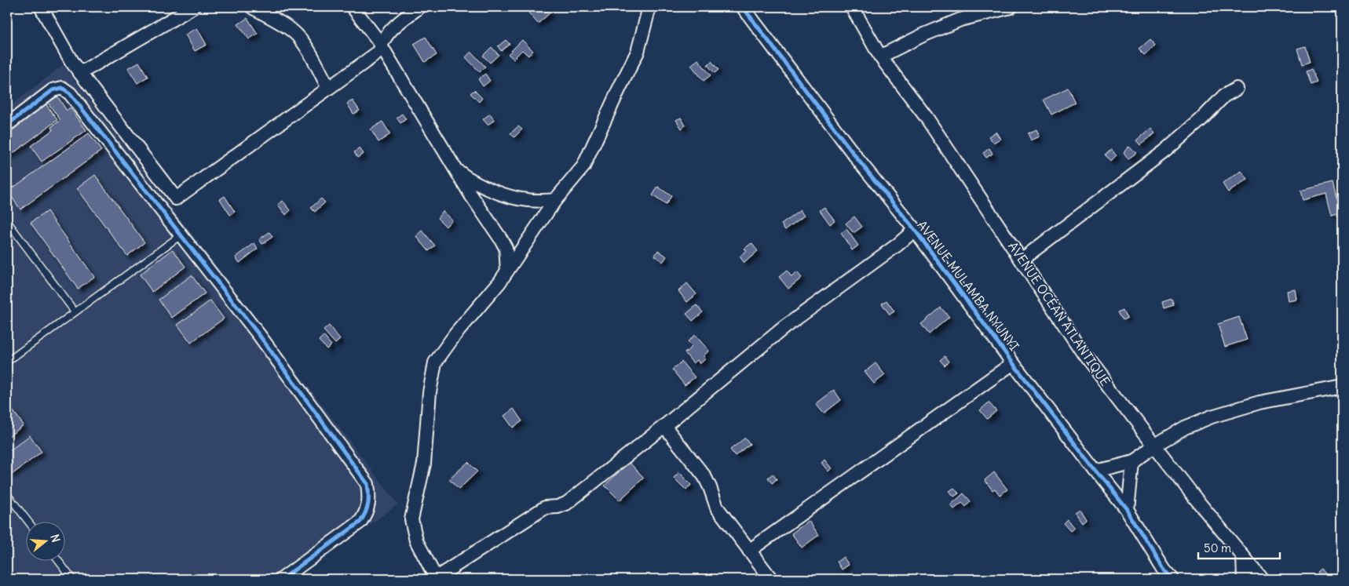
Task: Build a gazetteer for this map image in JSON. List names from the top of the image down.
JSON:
{
  "streets": {
    "street": ["AVENUE MULAMBA NYUNYI", "AVENUE OCÉAN ATLANTIQUE"]
  },
  "scale_bar": "50 m",
  "north": "right"
}
